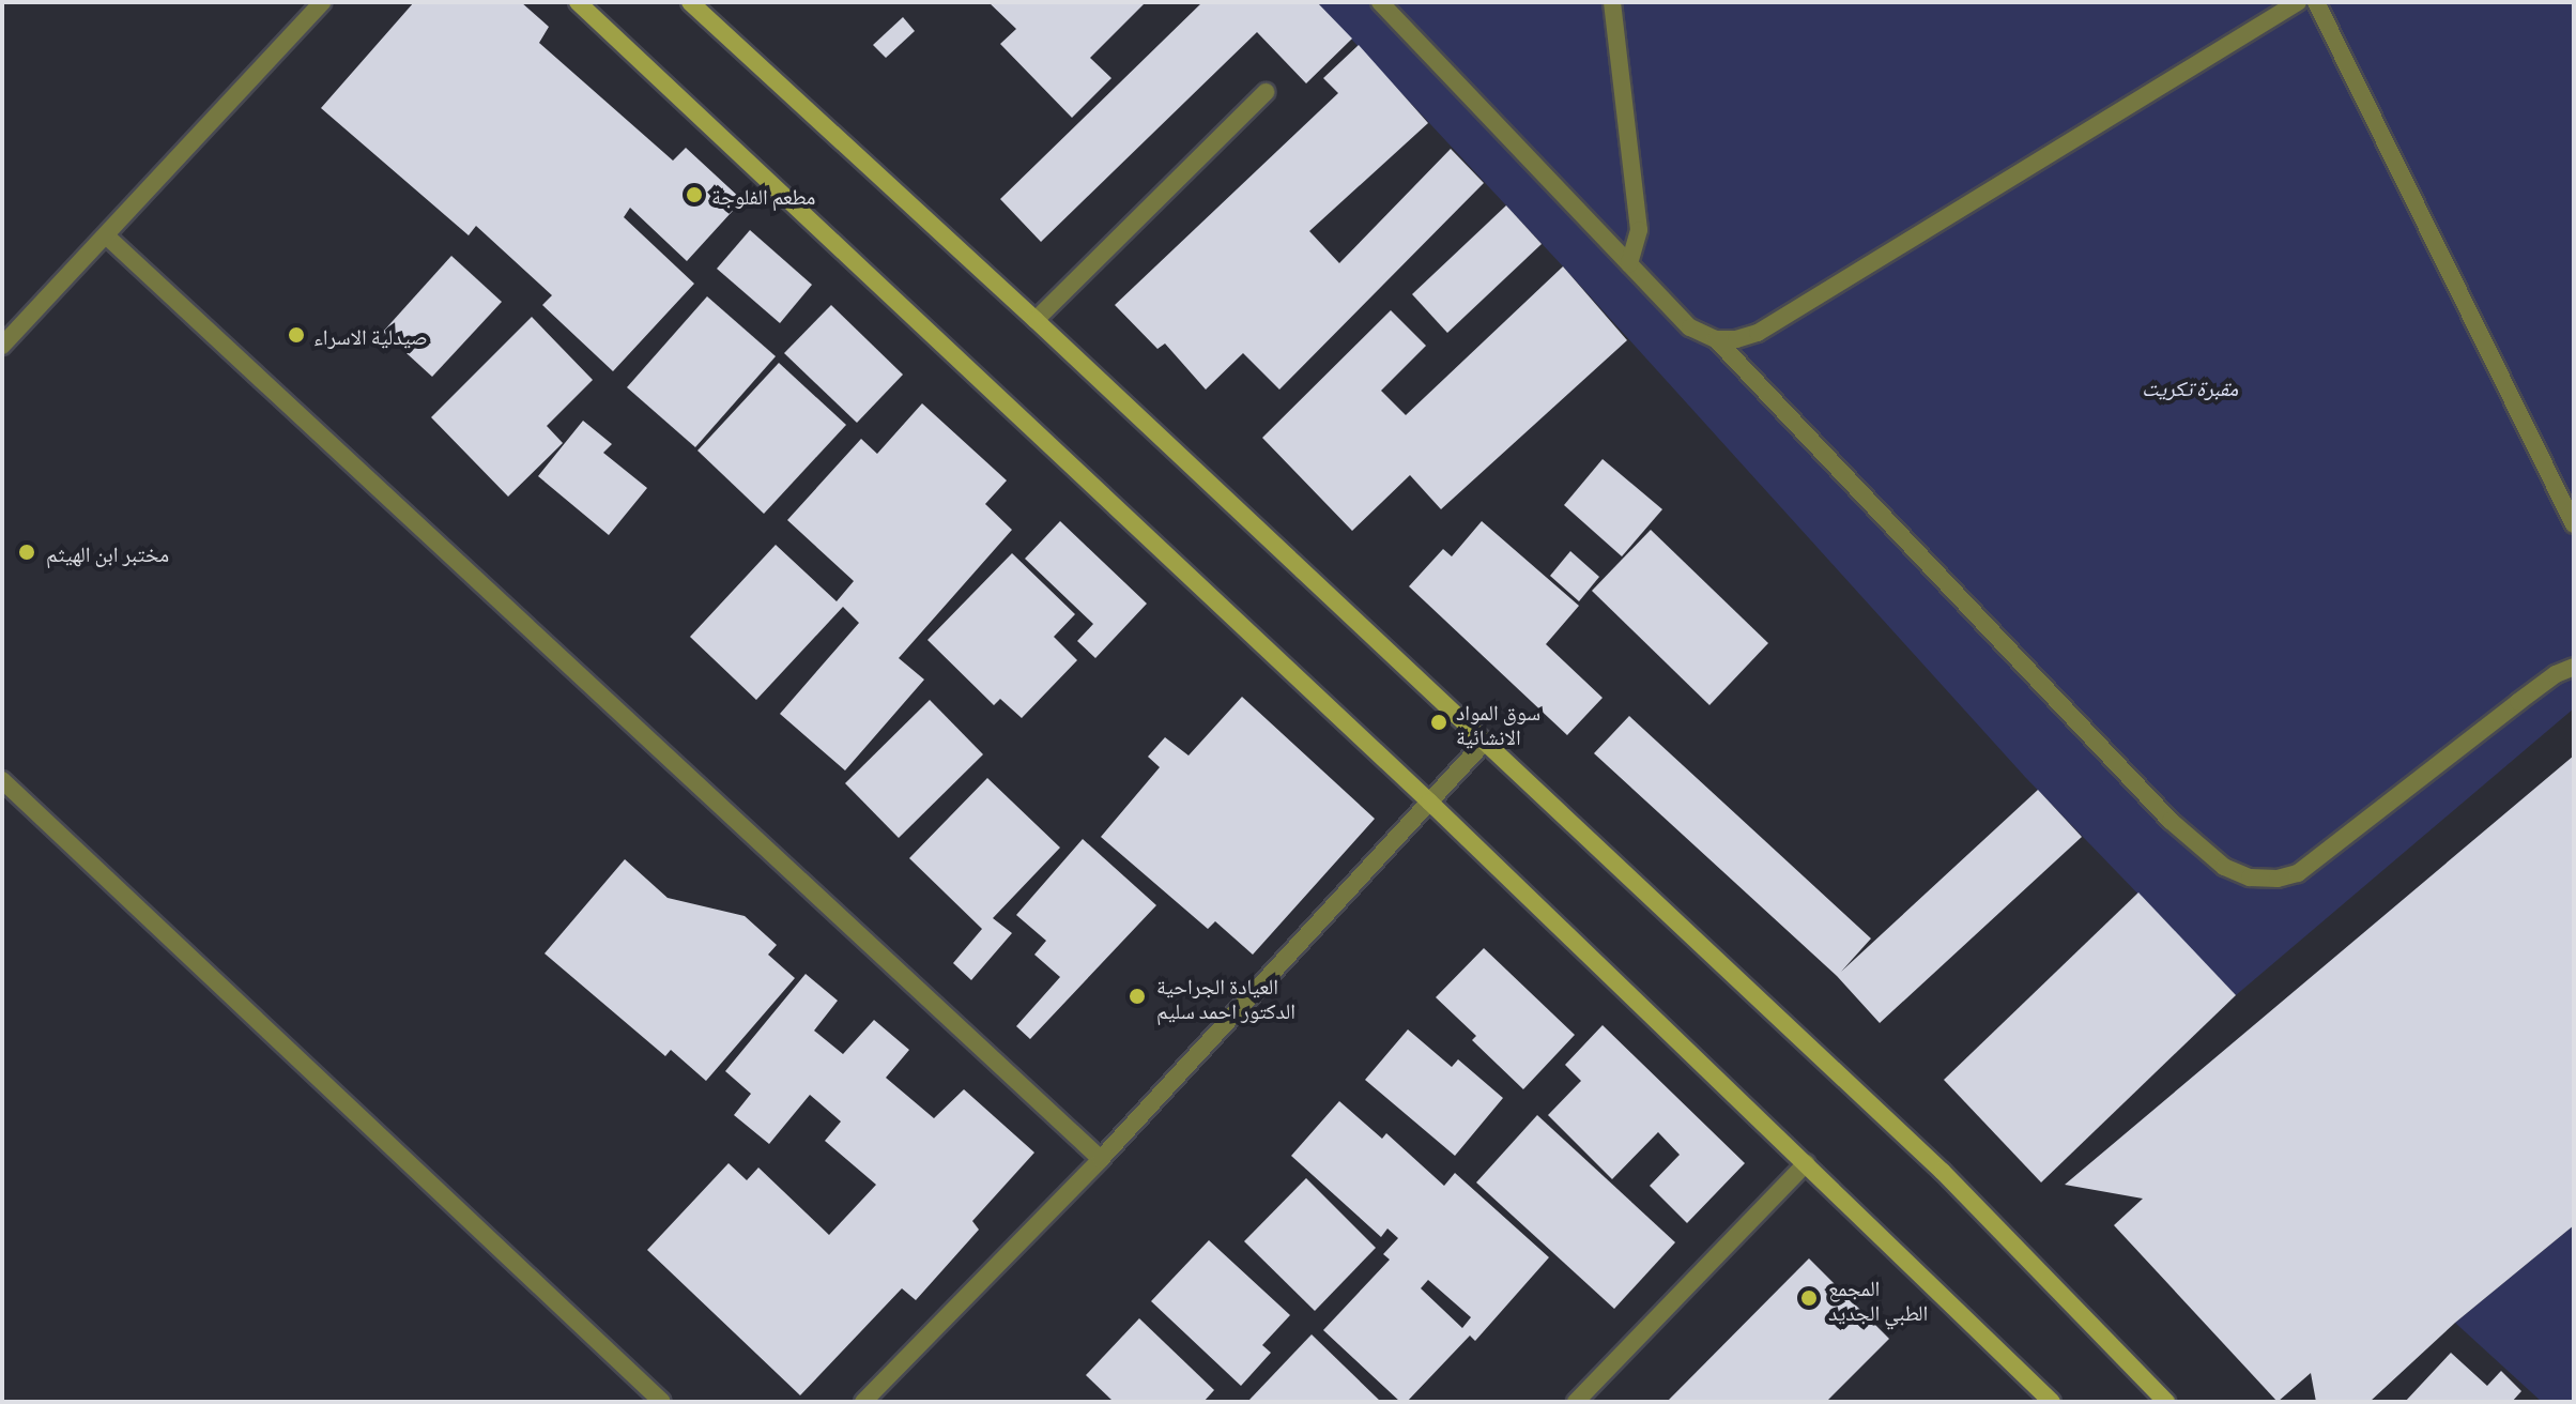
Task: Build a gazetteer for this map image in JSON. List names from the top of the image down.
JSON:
{
  "parks": ["مقبرة تكريت"],
  "places": [
    "مطعم الفلوجة",
    "صيدلية الاسراء",
    "مختبر ابن الهيثم",
    "سوق المواد الانشائية",
    "العيادة الجراحية الدكتور احمد سليم",
    "المجمع الطبي الجديد"
  ]
}
